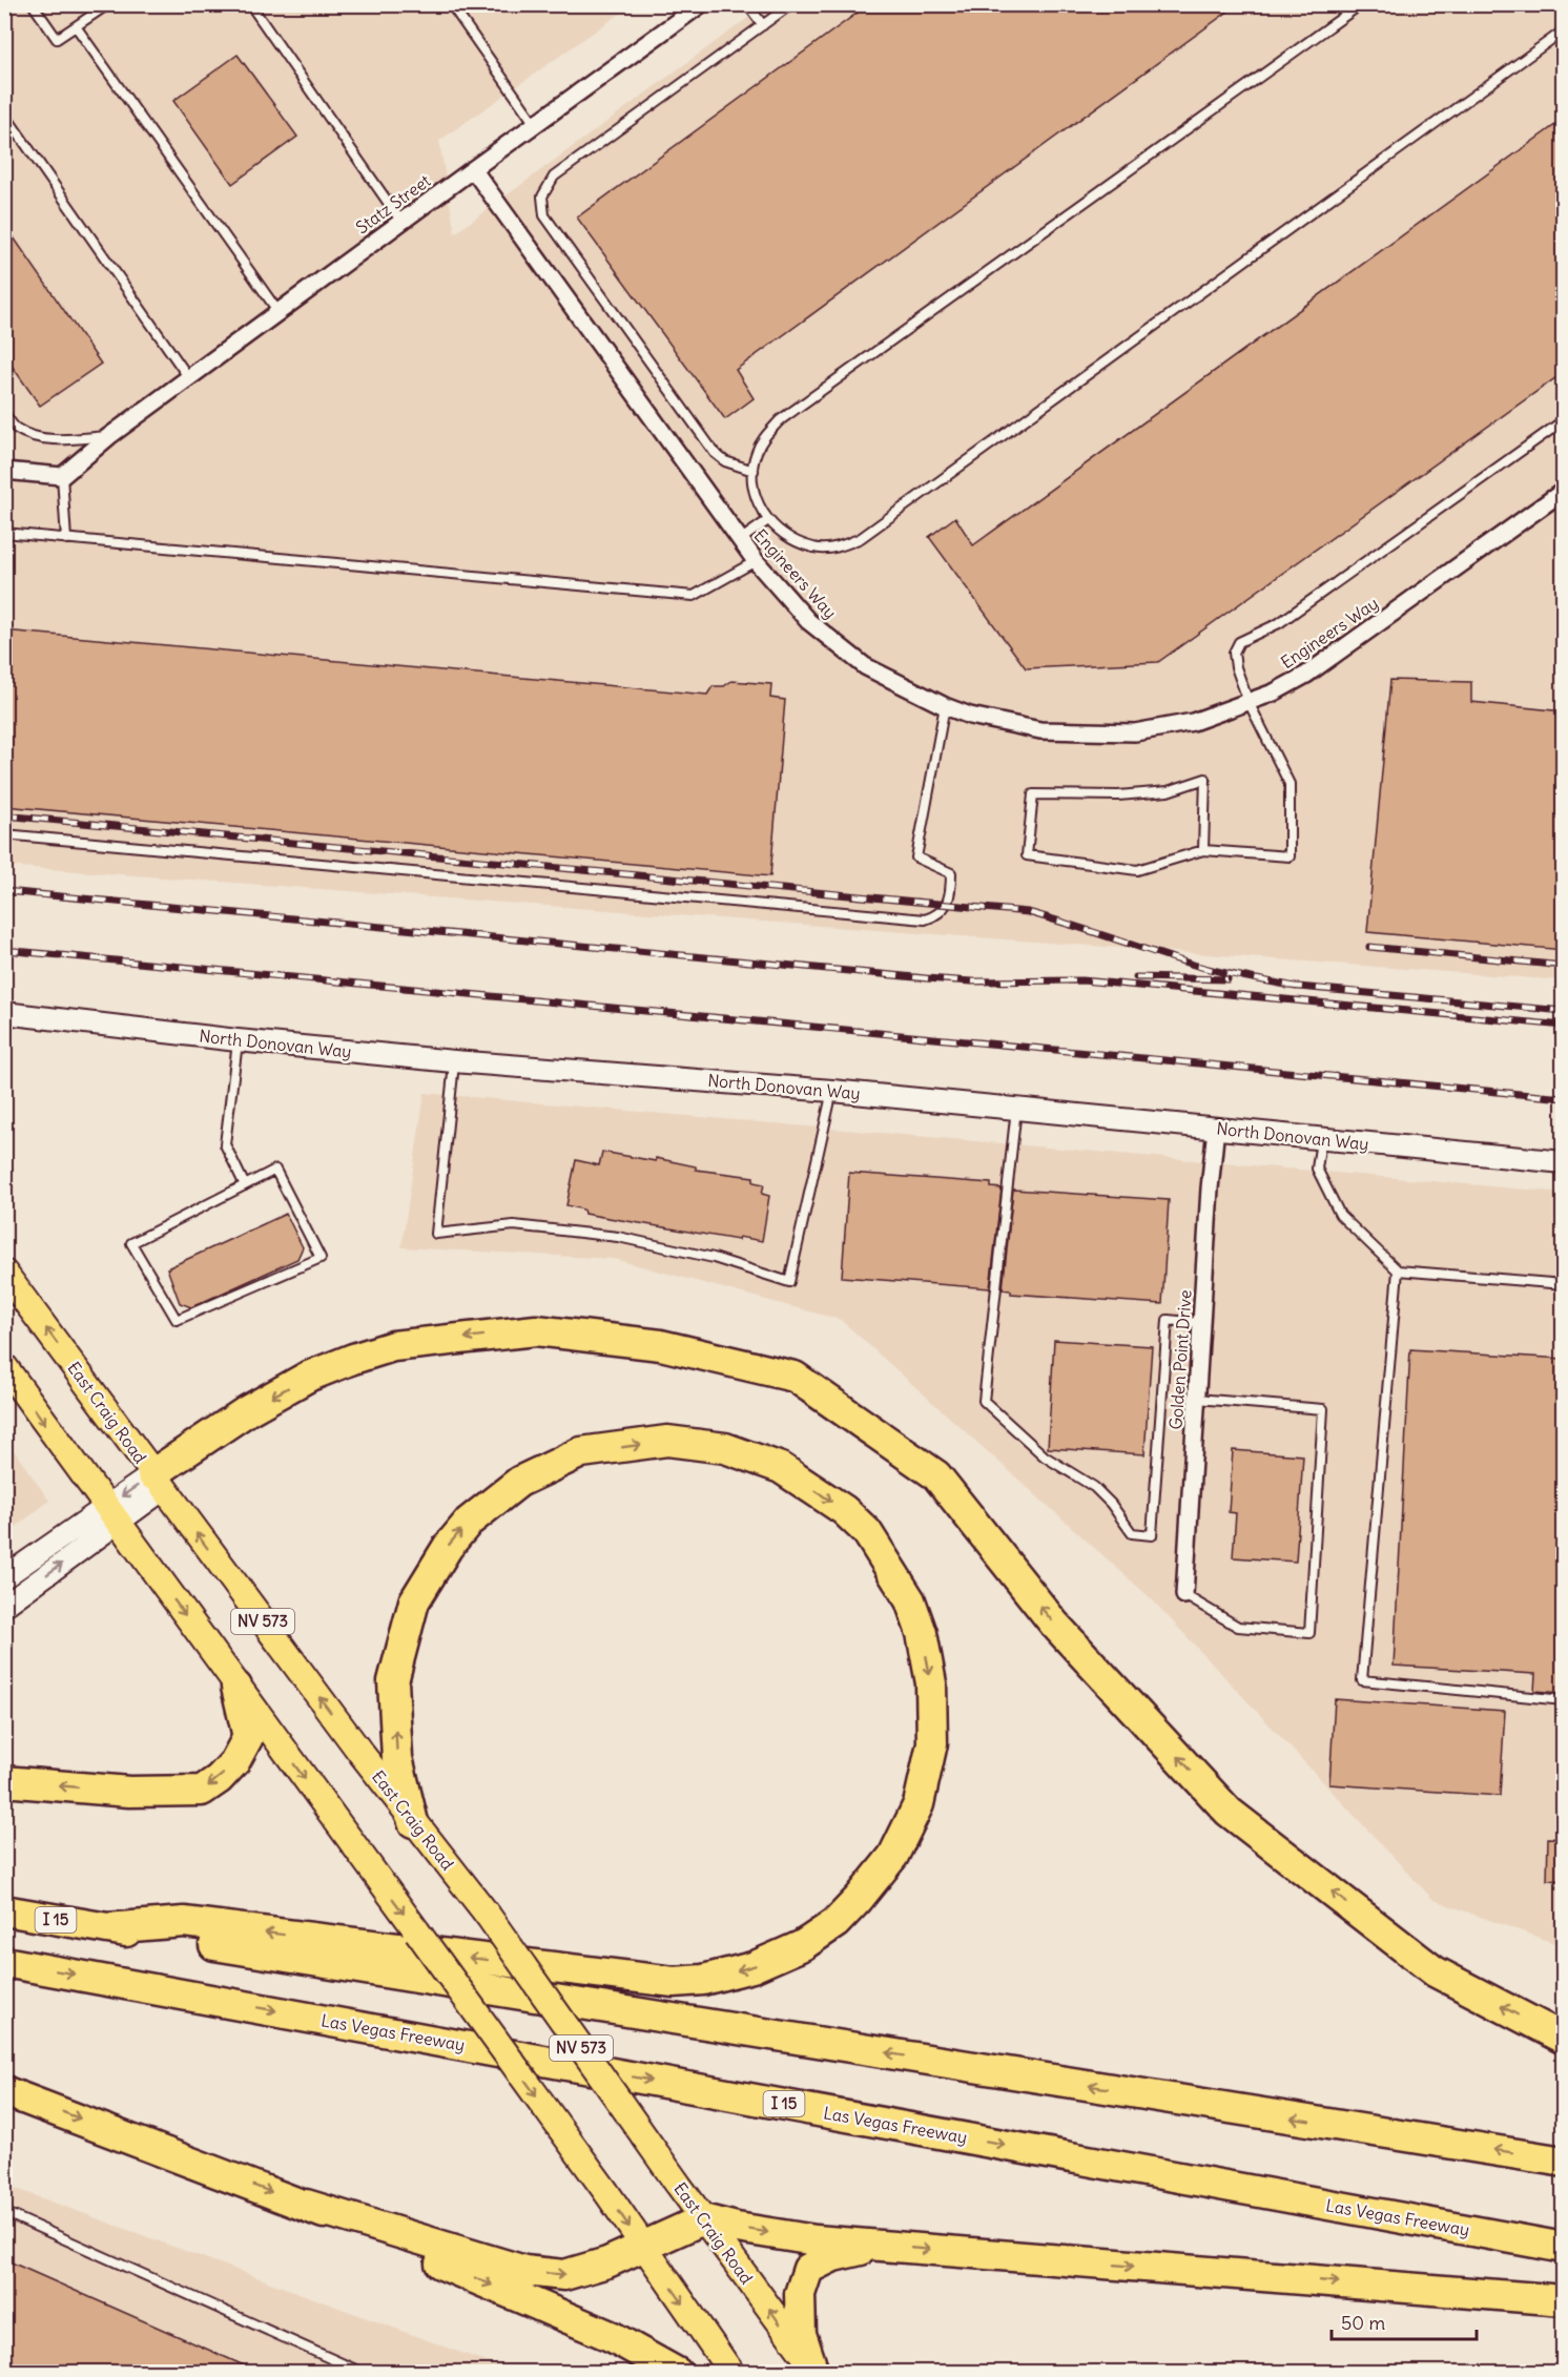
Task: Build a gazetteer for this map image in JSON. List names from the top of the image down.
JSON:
{
  "streets": {
    "highway": ["I 15", "Las Vegas Freeway"],
    "main road": ["East Craig Road", "NV 573"],
    "street": [
      "Statz Street",
      "Engineers Way",
      "North Donovan Way",
      "Golden Point Drive"
    ]
  },
  "crossings": [
    ["Statz Street", "Engineers Way"],
    ["North Donovan Way", "Golden Point Drive"]
  ],
  "scale_bar": "50 m"
}
